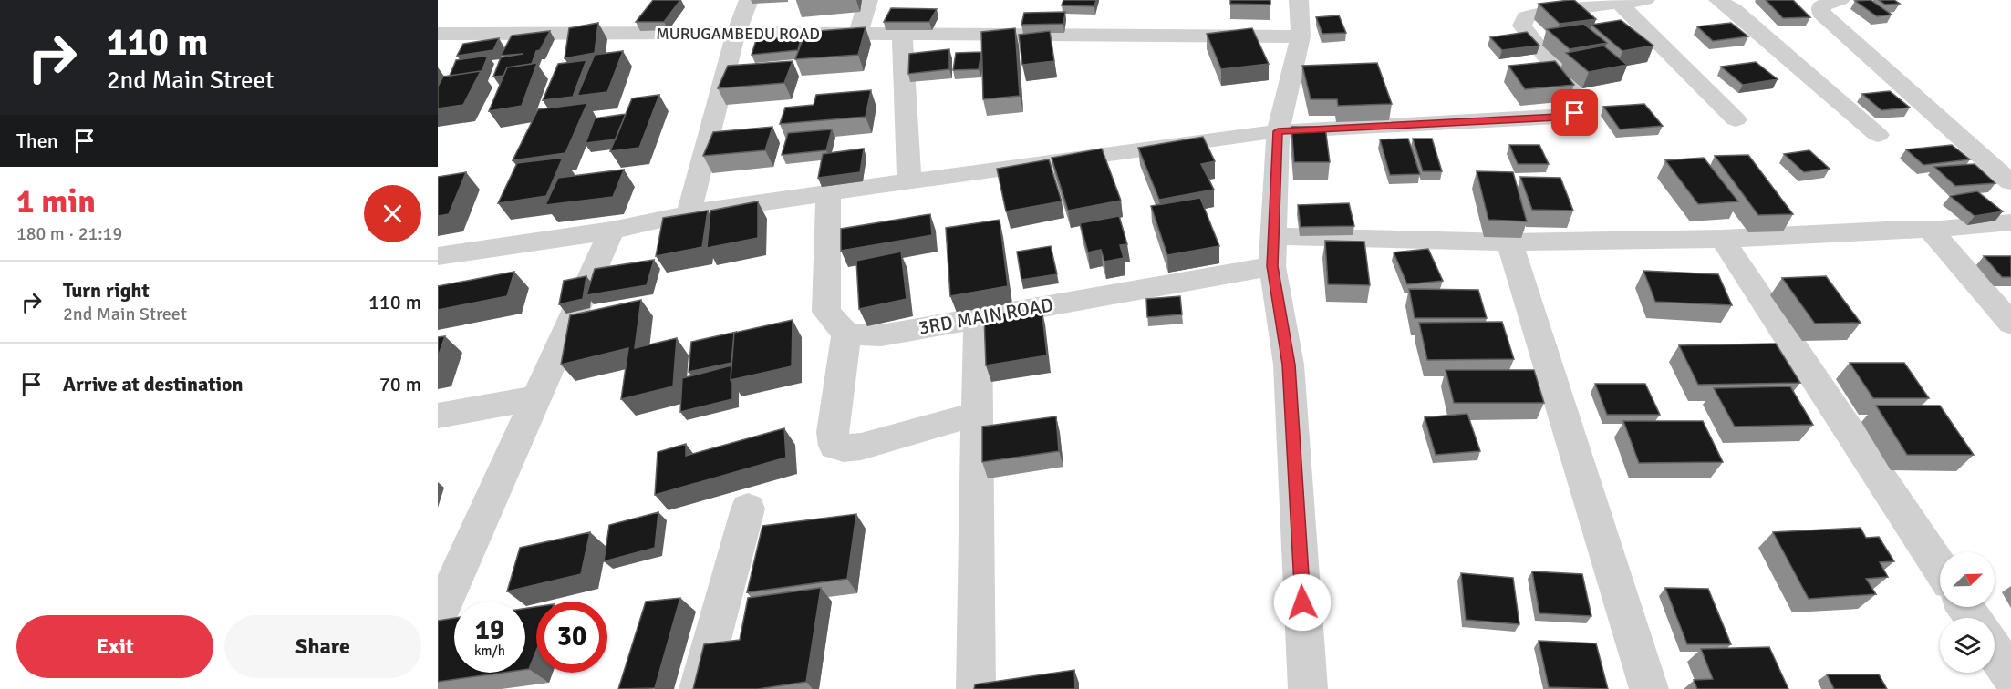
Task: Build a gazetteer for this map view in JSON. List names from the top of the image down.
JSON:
{
  "streets": {
    "street": ["MURUGAMBEDU ROAD", "3RD MAIN ROAD"]
  },
  "north": "top right",
  "page": {
    "turn": ["110 m", "2nd Main Street"],
    "then": "Then",
    "heading": ["1 min", "180 m · 21:19"],
    "list": [
      {
        "name": "Turn right",
        "note": "2nd Main Street",
        "value": "110 m"
      },
      {
        "name": "Arrive at destination",
        "value": "70 m"
      }
    ],
    "speed": "19 km/h",
    "limit": "30",
    "buttons": ["Exit", "Share"]
  }
}
